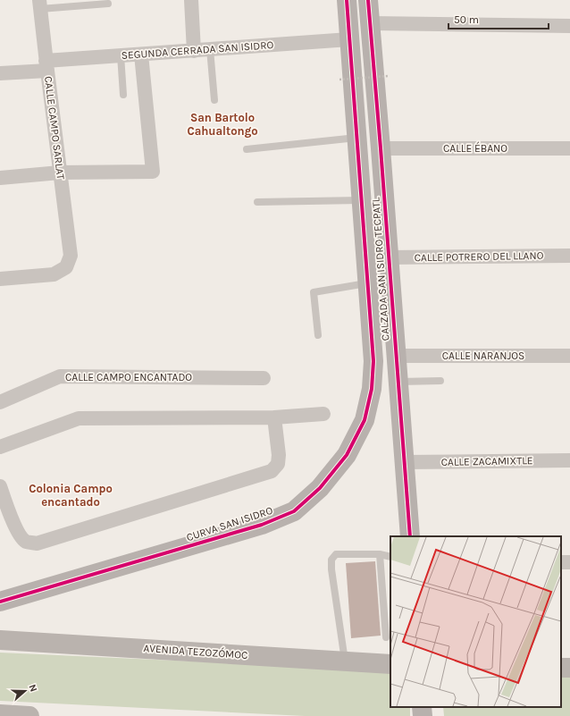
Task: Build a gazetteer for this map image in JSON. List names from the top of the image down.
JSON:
{
  "streets": {
    "main road": ["CALZADA SAN ISIDRO TECPATL", "CURVA SAN ISIDRO", "AVENIDA TEZOZÓMOC"],
    "street": [
      "SEGUNDA CERRADA SAN ISIDRO",
      "CALLE CAMPO SARLAT",
      "CALLE ÉBANO",
      "CALLE POTRERO DEL LLANO",
      "CALLE NARANJOS",
      "CALLE CAMPO ENCANTADO",
      "CALLE ZACAMIXTLE"
    ]
  },
  "crossings": [
    ["SEGUNDA CERRADA SAN ISIDRO", "CALLE CAMPO SARLAT"],
    ["SEGUNDA CERRADA SAN ISIDRO", "CALZADA SAN ISIDRO TECPATL"],
    ["CALLE ÉBANO", "CALZADA SAN ISIDRO TECPATL"],
    ["CALLE POTRERO DEL LLANO", "CALZADA SAN ISIDRO TECPATL"],
    ["CALZADA SAN ISIDRO TECPATL", "CALLE NARANJOS"],
    ["CALZADA SAN ISIDRO TECPATL", "CALLE ZACAMIXTLE"],
    ["CALZADA SAN ISIDRO TECPATL", "CURVA SAN ISIDRO"]
  ],
  "districts": ["San Bartolo Cahualtongo", "Colonia Campo encantado"],
  "scale_bar": "50 m",
  "north": "right"
}
